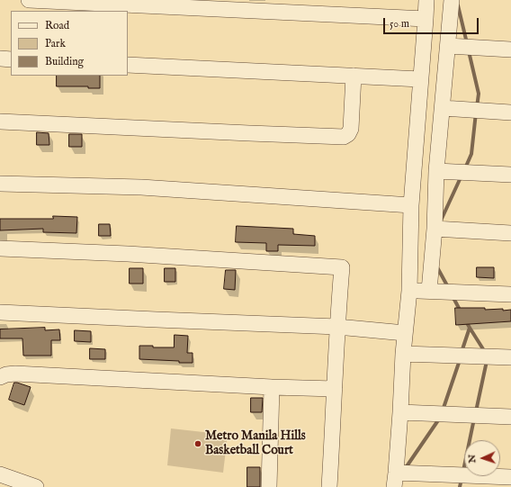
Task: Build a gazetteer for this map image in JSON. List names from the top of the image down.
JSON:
{
  "places": ["Metro Manila Hills Basketball Court"],
  "legend": ["Road", "Park", "Building"],
  "scale_bar": "50 m",
  "north": "left"
}
